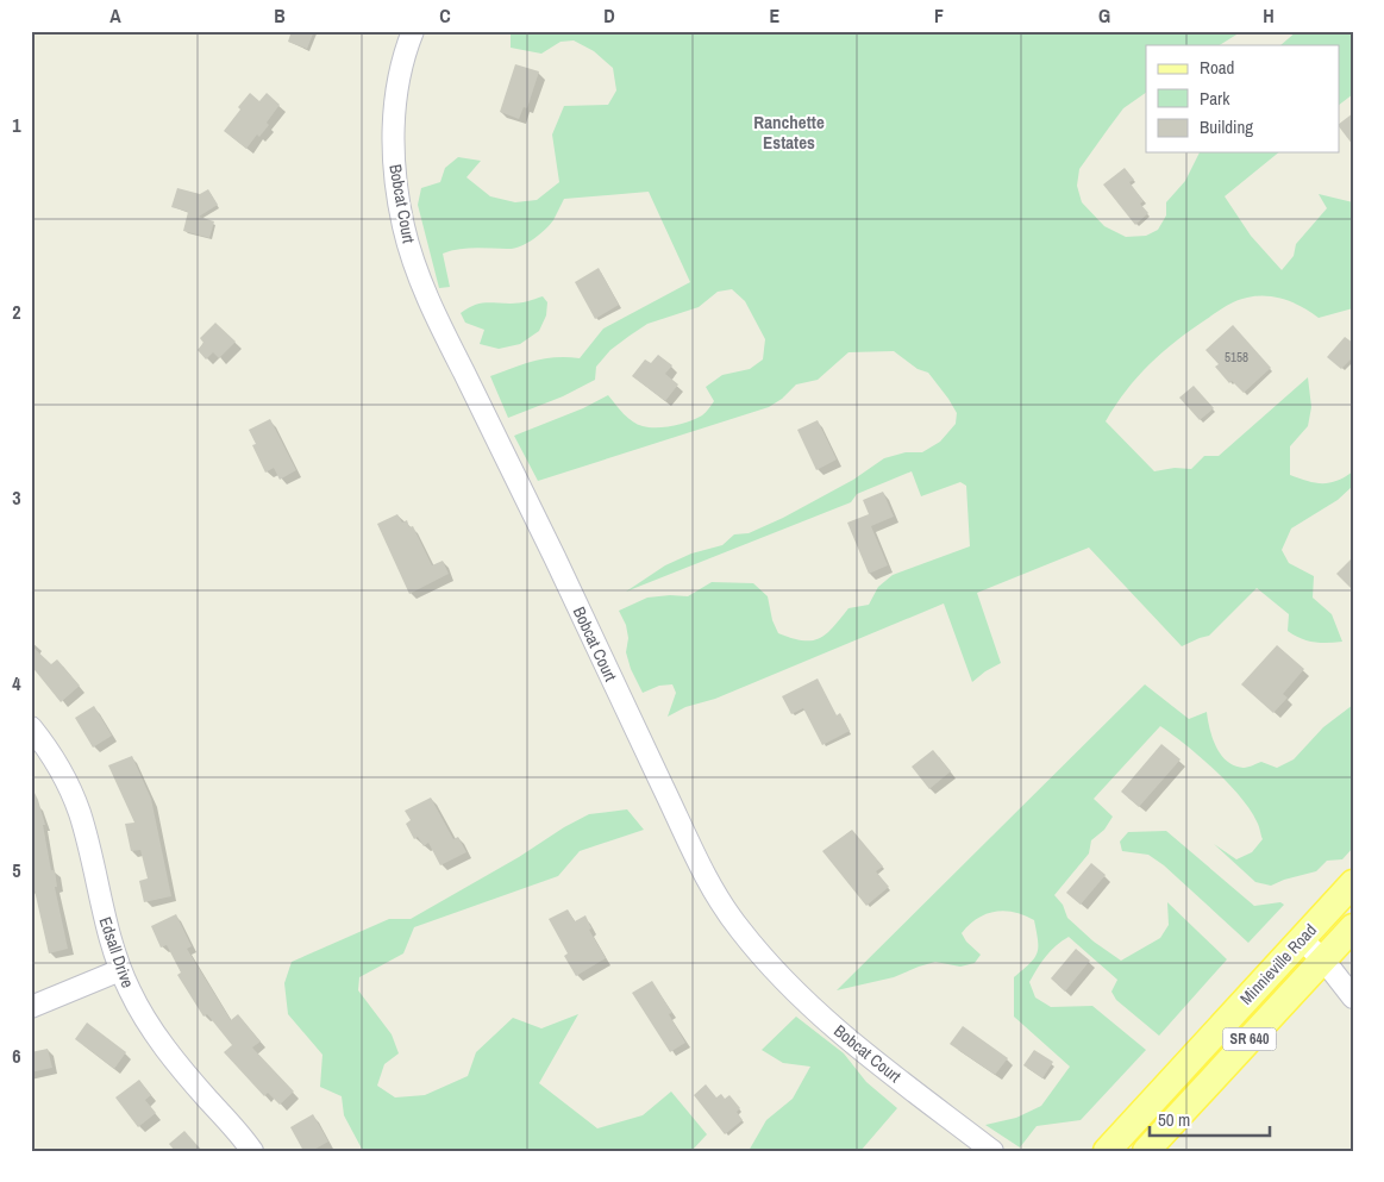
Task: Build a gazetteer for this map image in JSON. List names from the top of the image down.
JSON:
{
  "streets": {
    "main road": ["Minnieville Road", "SR 640"],
    "street": ["Bobcat Court", "Edsall Drive"]
  },
  "districts": ["Ranchette Estates"],
  "house_numbers": ["5158"],
  "legend": ["Road", "Park", "Building"],
  "scale_bar": "50 m",
  "grid": {
    "columns": [
      "A",
      "B",
      "C",
      "D",
      "E",
      "F",
      "G",
      "H"
    ],
    "rows": [
      "1",
      "2",
      "3",
      "4",
      "5",
      "6"
    ]
  }
}
